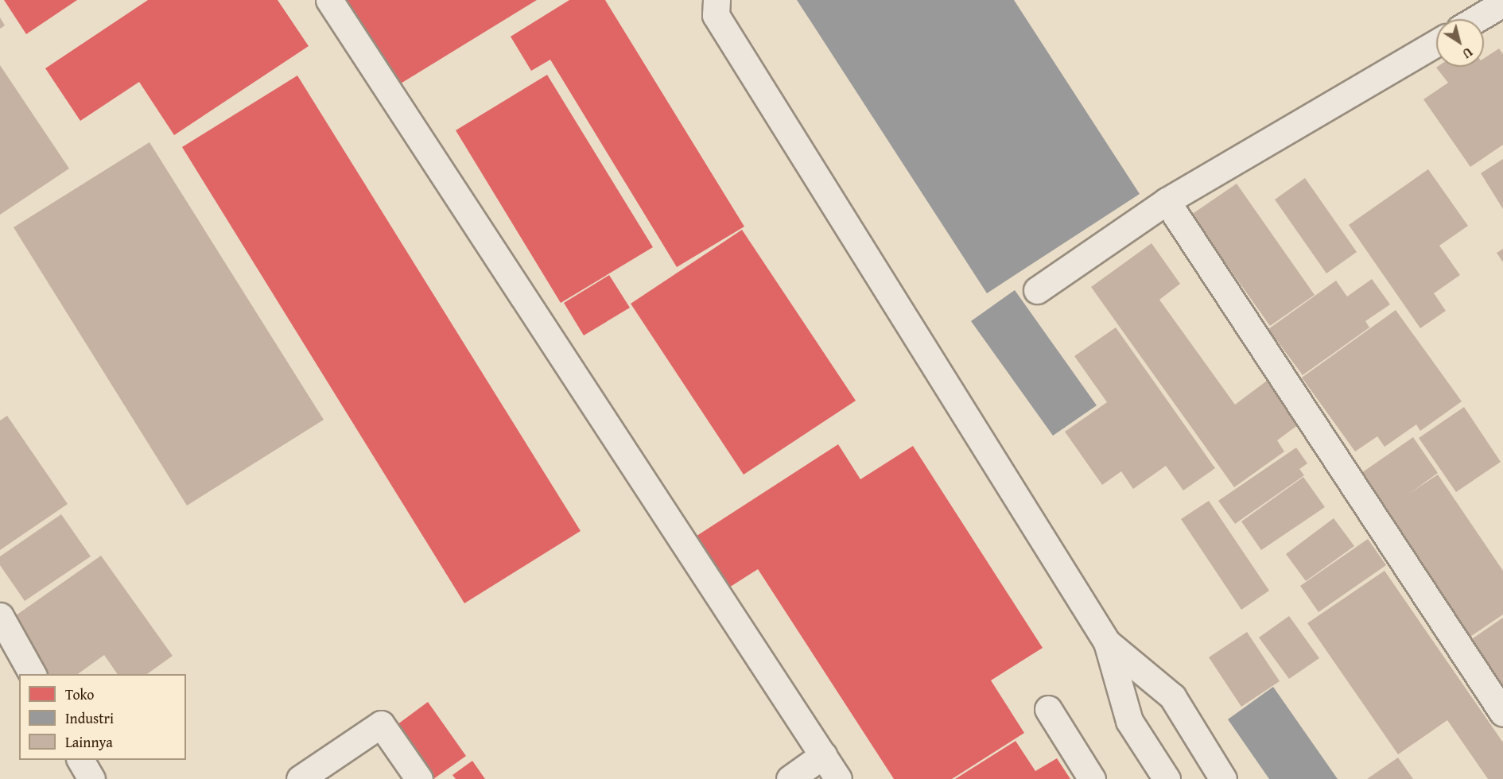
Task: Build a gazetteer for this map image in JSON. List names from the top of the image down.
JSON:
{
  "legend": ["Toko", "Industri", "Lainnya"],
  "north": "bottom right"
}
